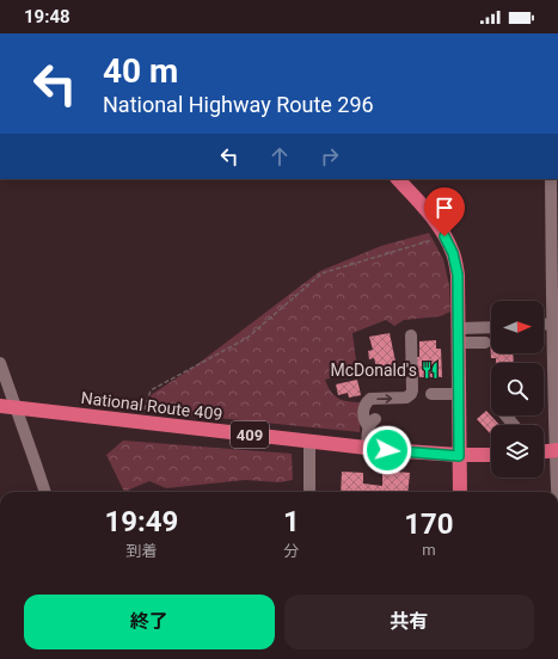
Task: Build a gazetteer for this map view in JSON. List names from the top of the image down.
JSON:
{
  "streets": {
    "highway": ["National Route 409", "409"]
  },
  "places": {
    "restaurant": ["McDonald's"]
  },
  "north": "right",
  "page": {
    "status": "19:48",
    "turn": ["40 m", "National Highway Route 296"],
    "eta": [
      "19:49",
      "到着",
      "1",
      "分",
      "170",
      "m"
    ],
    "buttons": ["終了", "共有"]
  }
}
